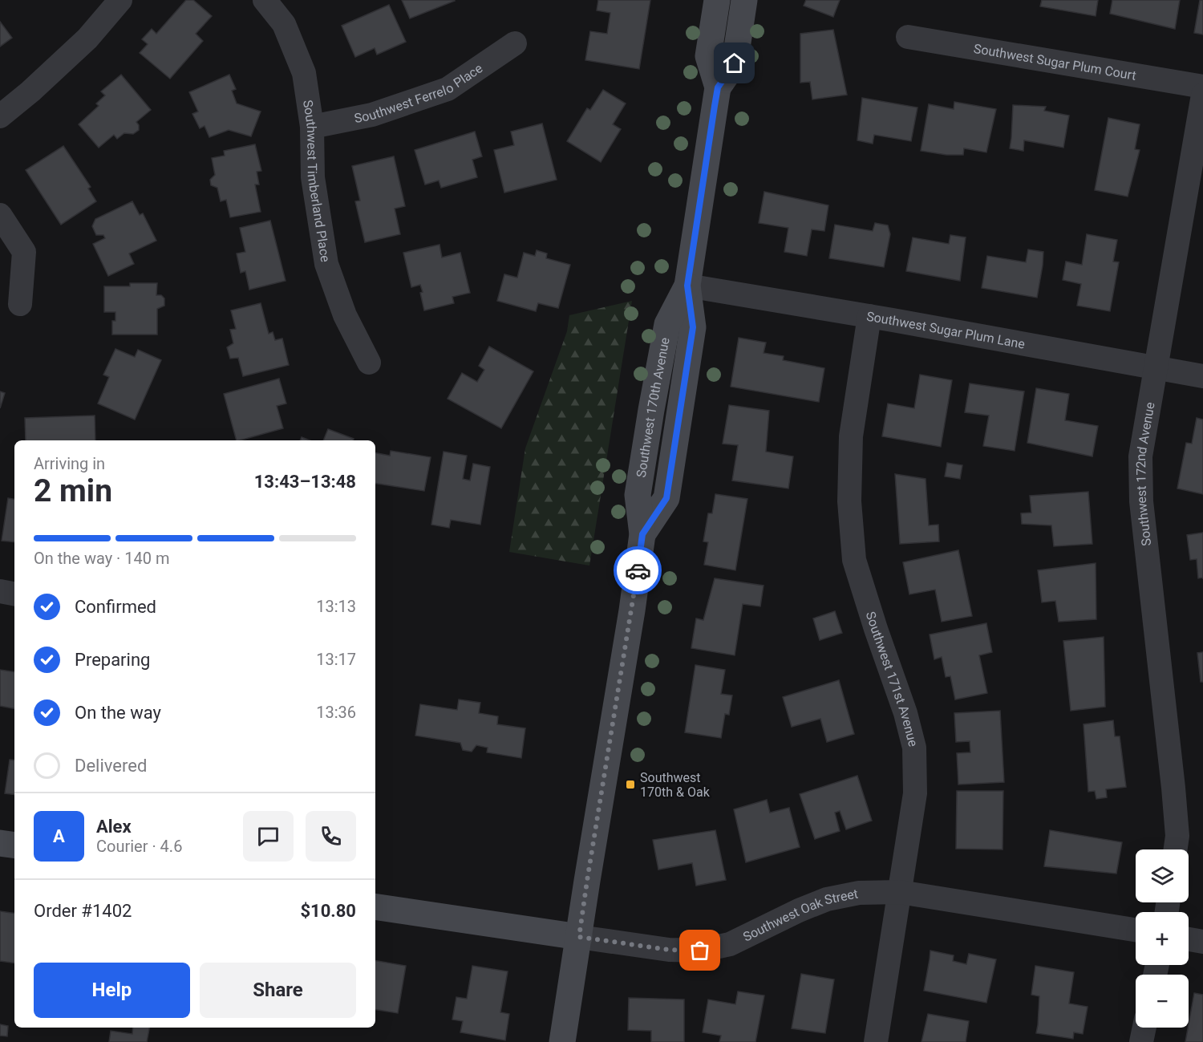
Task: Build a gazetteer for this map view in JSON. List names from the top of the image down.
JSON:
{
  "streets": {
    "main road": ["Southwest 170th Avenue", "Southwest Oak Street"],
    "street": [
      "Southwest Sugar Plum Court",
      "Southwest Ferrelo Place",
      "Southwest Timberland Place",
      "Southwest Sugar Plum Lane",
      "Southwest 172nd Avenue",
      "Southwest 171st Avenue"
    ]
  },
  "crossings": [
    ["Southwest Ferrelo Place", "Southwest Timberland Place"],
    ["Southwest Sugar Plum Lane", "Southwest 170th Avenue"],
    ["Southwest Sugar Plum Lane", "Southwest 172nd Avenue"],
    ["Southwest Sugar Plum Lane", "Southwest 171st Avenue"],
    ["Southwest 170th Avenue", "Southwest Oak Street"],
    ["Southwest 171st Avenue", "Southwest Oak Street"]
  ],
  "places": {
    "transit": ["Southwest 170th & Oak"]
  },
  "page": {
    "heading": ["2 min", "Arriving in", "13:43–13:48"],
    "panel": [
      "Alex",
      "Courier · 4.6",
      "Order #1402",
      "$10.80"
    ],
    "bar": "On the way · 140 m",
    "list": [
      ["Confirmed", "13:13"],
      ["Preparing", "13:17"],
      ["On the way", "13:36"],
      "Delivered"
    ],
    "round": "A",
    "map_buttons": ["+", "−"],
    "buttons": ["Help", "Share"]
  }
}
